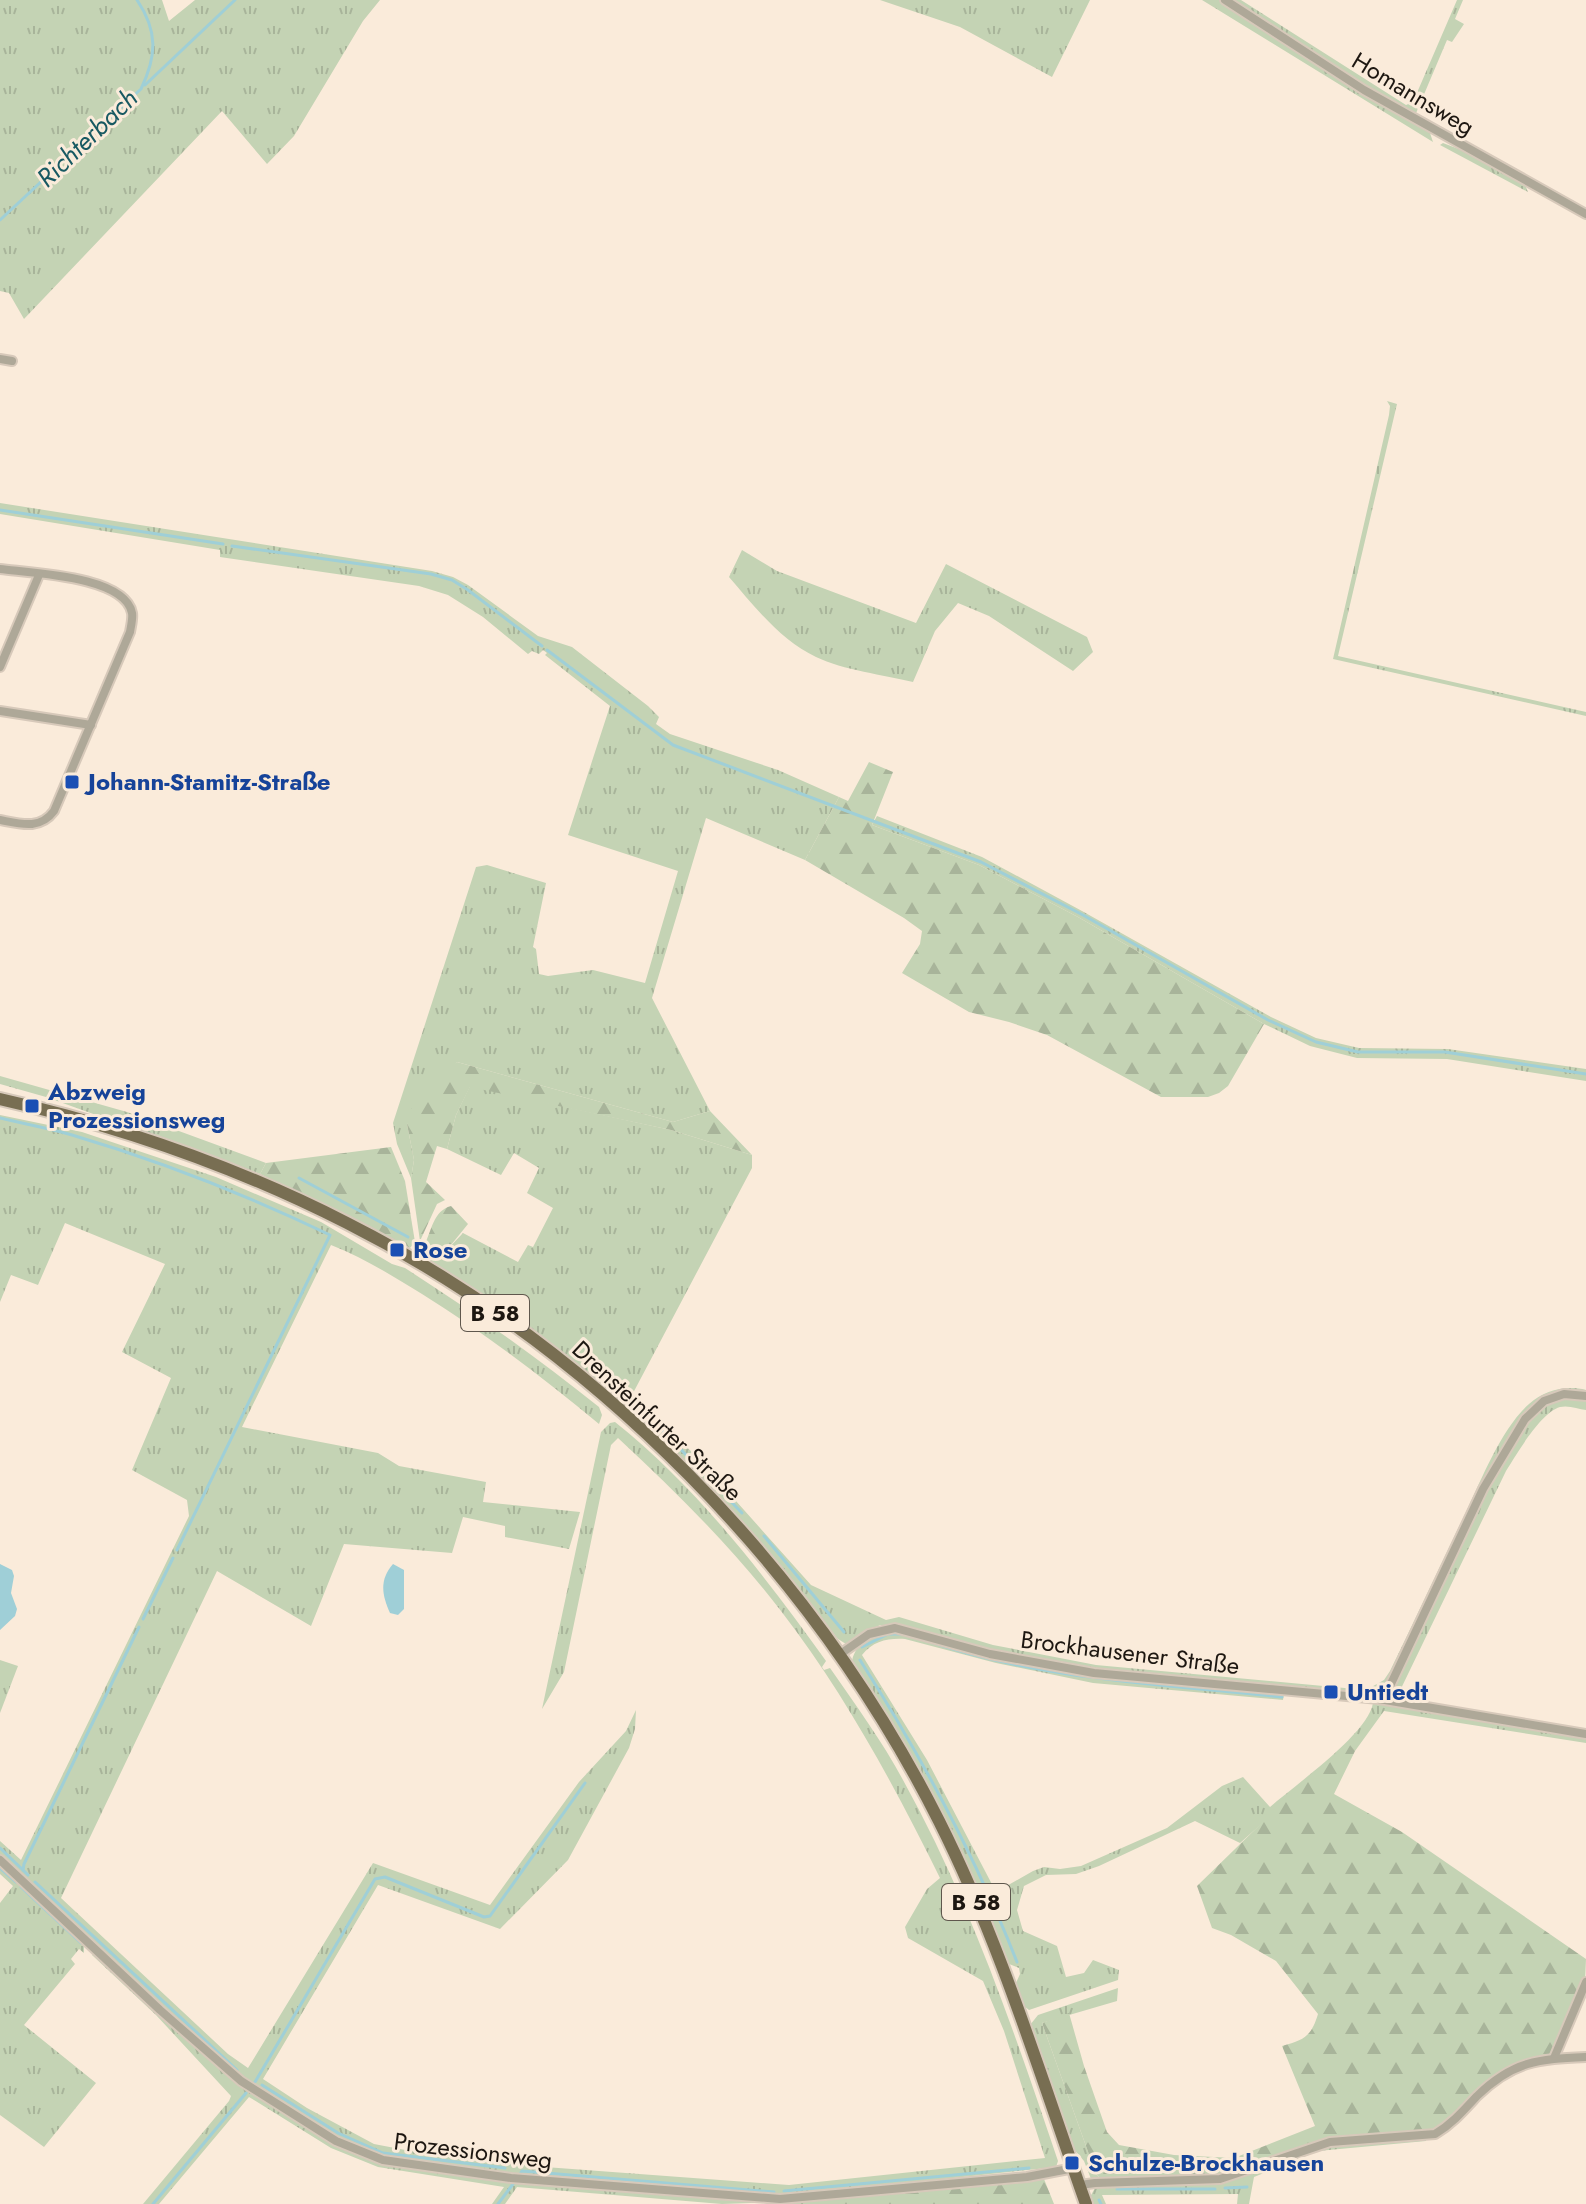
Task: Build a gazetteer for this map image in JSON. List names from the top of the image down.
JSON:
{
  "streets": {
    "main road": ["B 58", "Drensteinfurter Straße"],
    "street": ["Homannsweg", "Brockhausener Straße", "Prozessionsweg"]
  },
  "crossings": [
    ["Drensteinfurter Straße", "Brockhausener Straße"],
    ["Drensteinfurter Straße", "Prozessionsweg"]
  ],
  "water": ["Richterbach"],
  "places": {
    "transit": [
      "Johann-Stamitz-Straße",
      "Abzweig Prozessionsweg",
      "Rose",
      "Untiedt",
      "Schulze-Brockhausen"
    ]
  }
}
